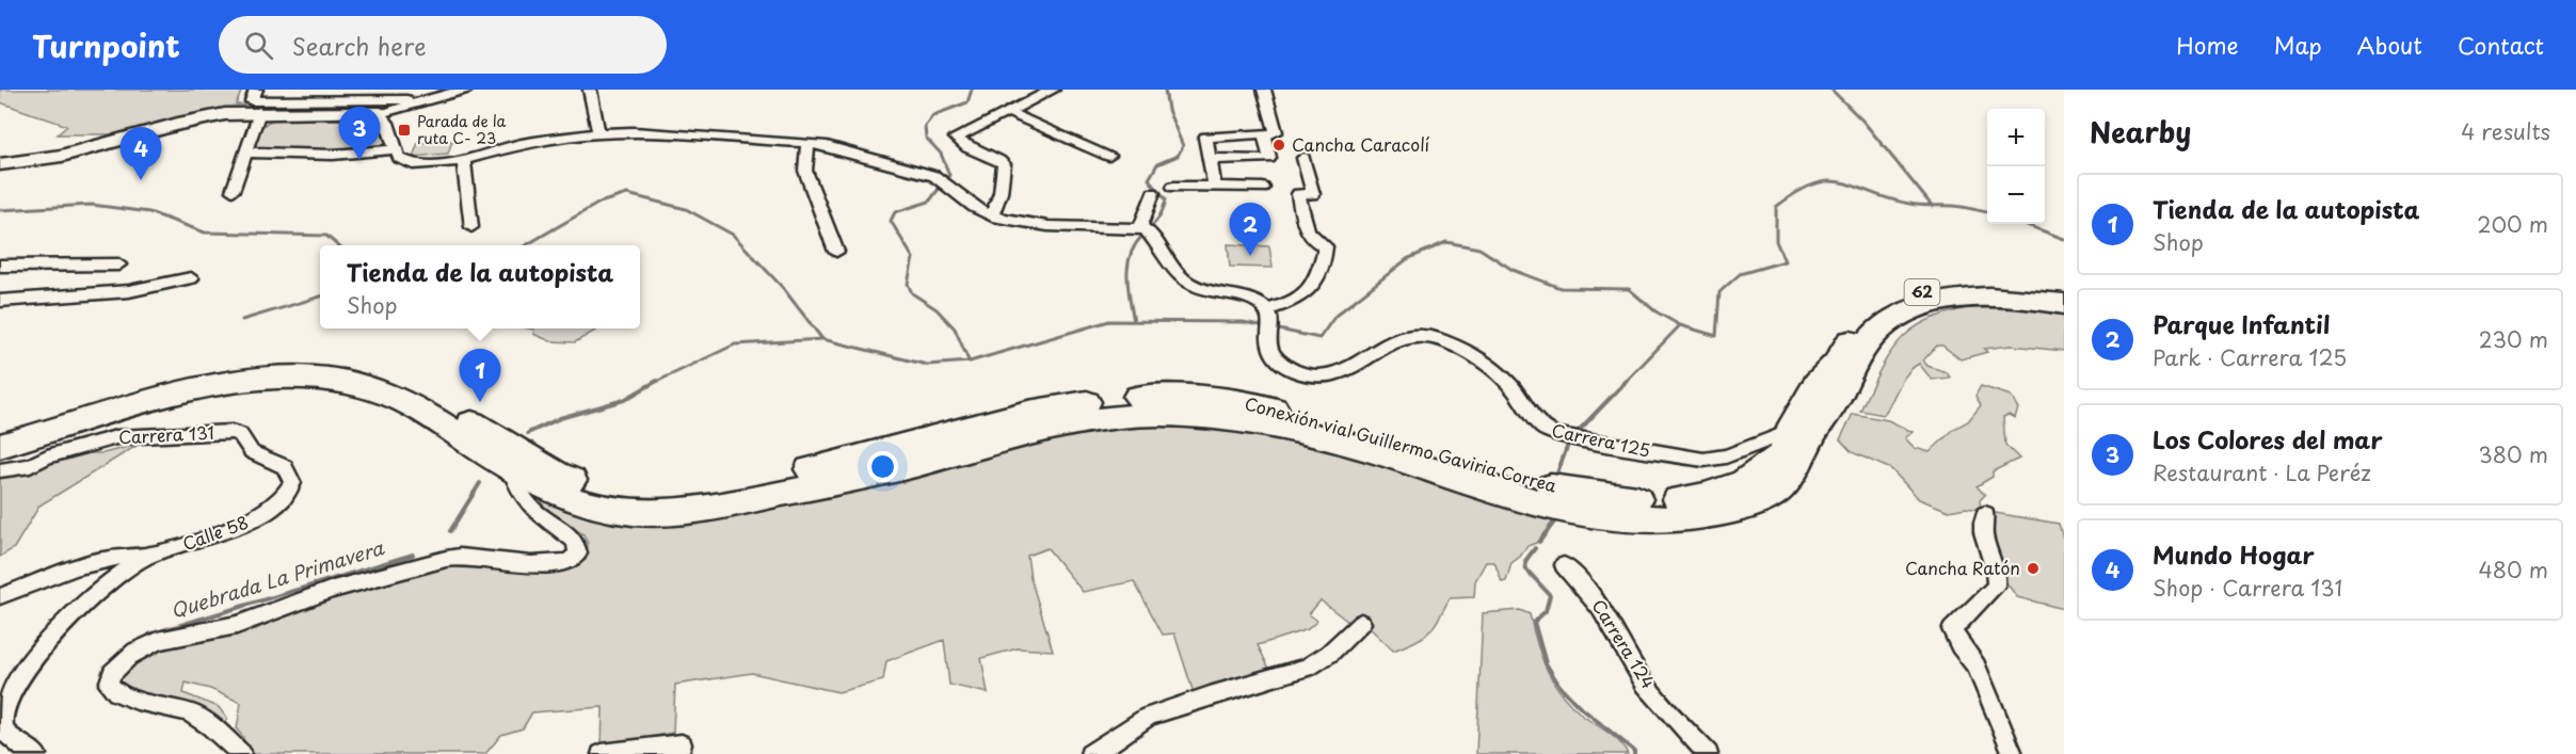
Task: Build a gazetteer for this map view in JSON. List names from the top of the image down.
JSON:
{
  "streets": {
    "highway": ["62", "Conexión vial Guillermo Gaviria Correa"],
    "street": [
      "Carrera 131",
      "Carrera 125",
      "Calle 58",
      "Carrera 124"
    ]
  },
  "crossings": [
    ["Carrera 131", "Calle 58"],
    ["Carrera 125", "Conexión vial Guillermo Gaviria Correa"]
  ],
  "water": ["Quebrada La Primavera"],
  "places": {
    "transit": ["Parada de la ruta C- 23"],
    "other": ["Cancha Caracolí", "Cancha Ratón"]
  },
  "page": {
    "header": "Turnpoint",
    "search": "Search here",
    "nav": [
      "Home",
      "Map",
      "About",
      "Contact"
    ],
    "heading": ["Nearby", "4 results"],
    "pins": [
      "3",
      "4",
      "2",
      "1"
    ],
    "map_buttons": ["+", "−"],
    "list": [
      {
        "mark": "1",
        "name": "Tienda de la autopista",
        "note": "Shop",
        "value": "200 m"
      },
      {
        "mark": "2",
        "name": "Parque Infantil",
        "note": "Park · Carrera 125",
        "value": "230 m"
      },
      {
        "mark": "3",
        "name": "Los Colores del mar",
        "note": "Restaurant · La Peréz",
        "value": "380 m"
      },
      {
        "mark": "4",
        "name": "Mundo Hogar",
        "note": "Shop · Carrera 131",
        "value": "480 m"
      }
    ],
    "popup": ["Tienda de la autopista", "Shop"]
  }
}
